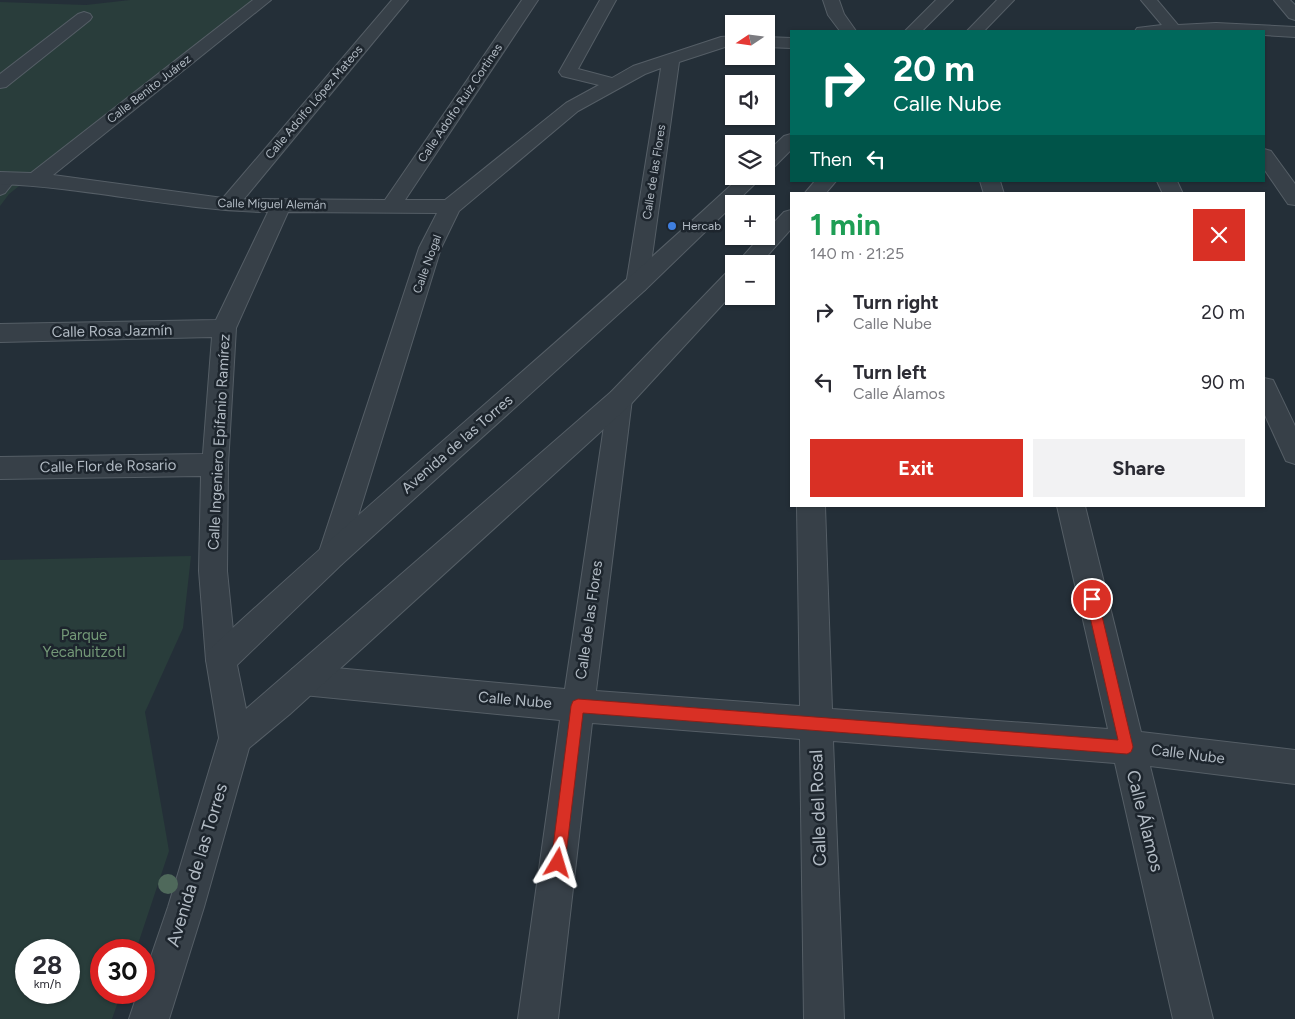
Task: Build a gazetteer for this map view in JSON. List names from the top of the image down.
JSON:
{
  "streets": {
    "street": [
      "Calle Benito Juárez",
      "Calle Adolfo López Mateos",
      "Calle Adolfo Ruiz Cortines",
      "Calle de las Flores",
      "Calle Miguel Alemán",
      "Calle Nogal",
      "Calle Rosa Jazmín",
      "Calle Ingeniero Epifanio Ramírez",
      "Avenida de las Torres",
      "Calle Flor de Rosario",
      "Calle Nube",
      "Calle del Rosal",
      "Calle Álamos"
    ]
  },
  "crossings": [
    ["Calle Benito Juárez", "Calle Miguel Alemán"],
    ["Calle Adolfo López Mateos", "Calle Miguel Alemán"],
    ["Calle Adolfo Ruiz Cortines", "Calle Miguel Alemán"],
    ["Calle de las Flores", "Calle Nogal"],
    ["Calle de las Flores", "Avenida de las Torres"],
    ["Calle de las Flores", "Calle Nube"],
    ["Calle Miguel Alemán", "Calle Nogal"],
    ["Calle Miguel Alemán", "Calle Ingeniero Epifanio Ramírez"],
    ["Calle Nogal", "Avenida de las Torres"],
    ["Calle Rosa Jazmín", "Calle Ingeniero Epifanio Ramírez"],
    ["Calle Ingeniero Epifanio Ramírez", "Avenida de las Torres"],
    ["Calle Ingeniero Epifanio Ramírez", "Calle Flor de Rosario"],
    ["Calle Nube", "Calle del Rosal"],
    ["Calle Nube", "Calle Álamos"]
  ],
  "parks": ["Parque Yecahuitzotl"],
  "places": ["Hercab"],
  "north": "left",
  "page": {
    "map_buttons": ["+", "−"],
    "turn": ["20 m", "Calle Nube"],
    "then": "Then",
    "heading": ["1 min", "140 m · 21:25"],
    "list": [
      {
        "name": "Turn right",
        "note": "Calle Nube",
        "value": "20 m"
      },
      {
        "name": "Turn left",
        "note": "Calle Álamos",
        "value": "90 m"
      }
    ],
    "buttons": ["Exit", "Share"],
    "speed": "28 km/h",
    "limit": "30"
  }
}
